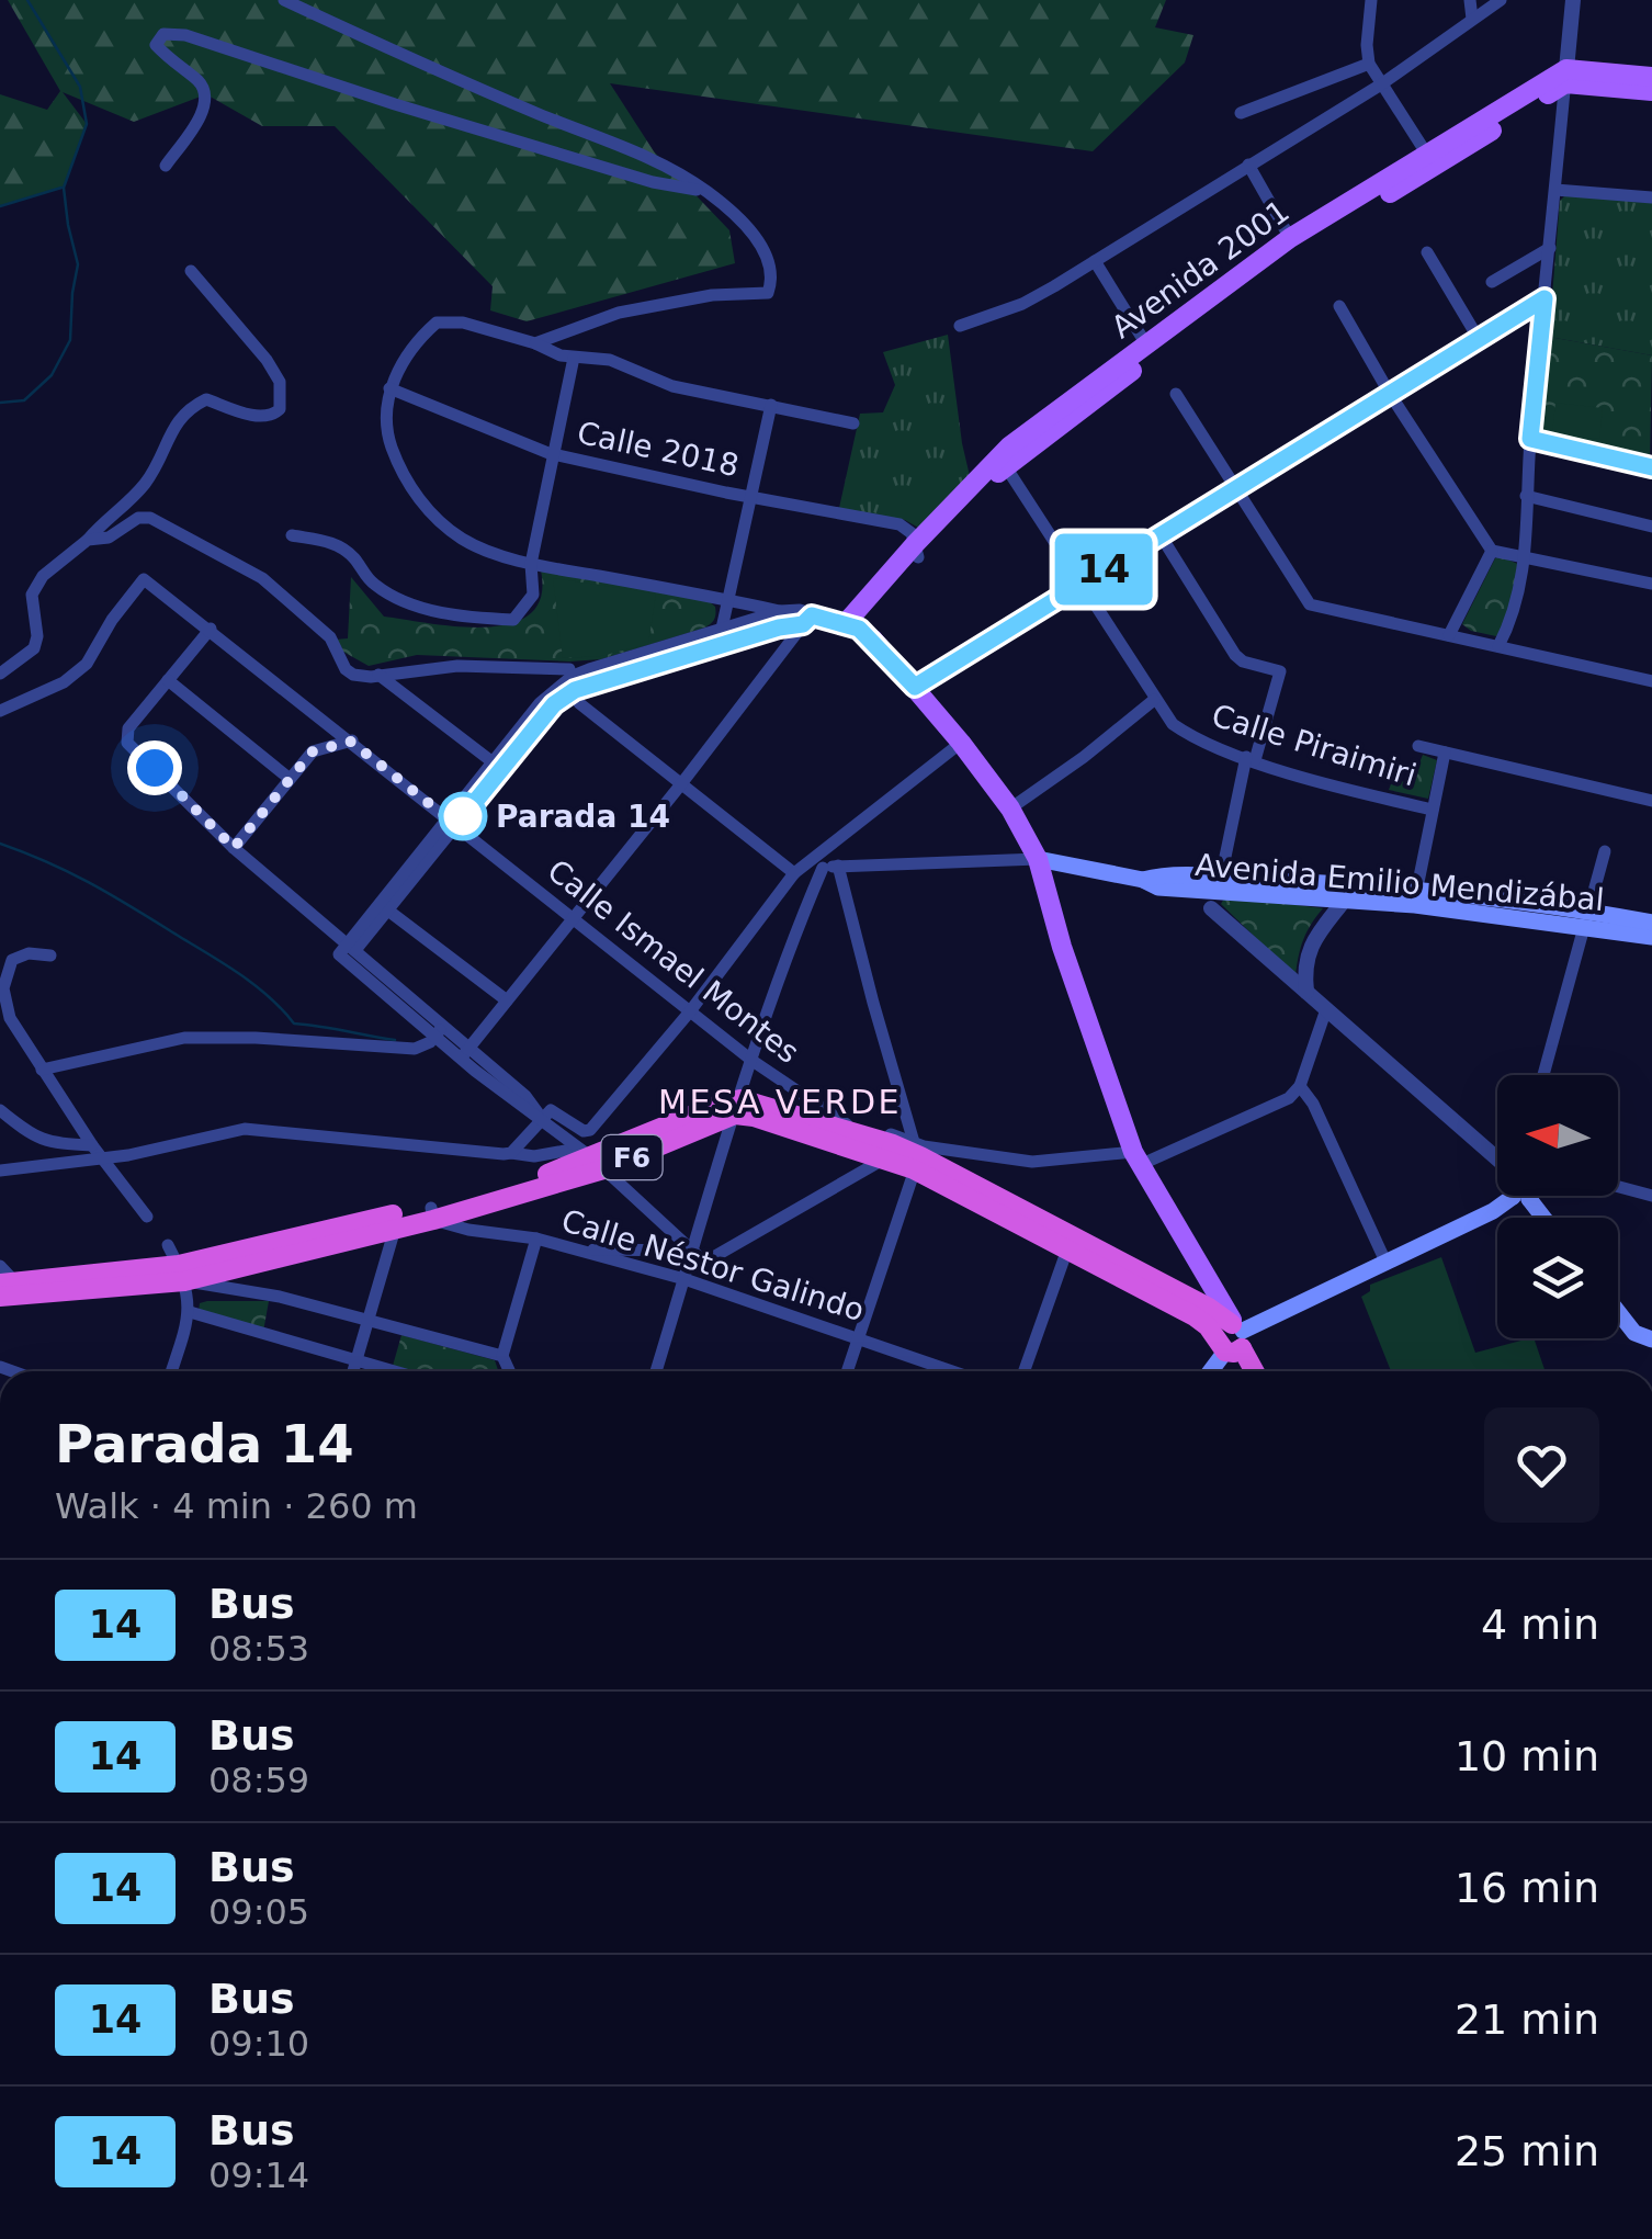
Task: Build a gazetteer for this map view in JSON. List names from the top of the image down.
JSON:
{
  "streets": {
    "highway": ["F6"],
    "main road": ["Avenida 2001", "Avenida Emilio Mendizábal"],
    "street": [
      "Calle 2018",
      "Calle Piraimiri",
      "Calle Ismael Montes",
      "Calle Néstor Galindo"
    ]
  },
  "crossings": [
    ["Avenida 2001", "Calle 2018"],
    ["Avenida 2001", "Calle Piraimiri"],
    ["F6", "Calle Néstor Galindo"]
  ],
  "districts": ["MESA VERDE"],
  "places": ["Parada 14"],
  "lines": ["bus line 14"],
  "north": "left",
  "page": {
    "on_map": "14",
    "heading": ["Parada 14", "Walk · 4 min · 260 m"],
    "list": [
      {
        "mark": "14",
        "name": "Bus",
        "note": "08:53",
        "value": "4 min"
      },
      {
        "mark": "14",
        "name": "Bus",
        "note": "08:59",
        "value": "10 min"
      },
      {
        "mark": "14",
        "name": "Bus",
        "note": "09:05",
        "value": "16 min"
      },
      {
        "mark": "14",
        "name": "Bus",
        "note": "09:10",
        "value": "21 min"
      },
      {
        "mark": "14",
        "name": "Bus",
        "note": "09:14",
        "value": "25 min"
      }
    ]
  }
}
